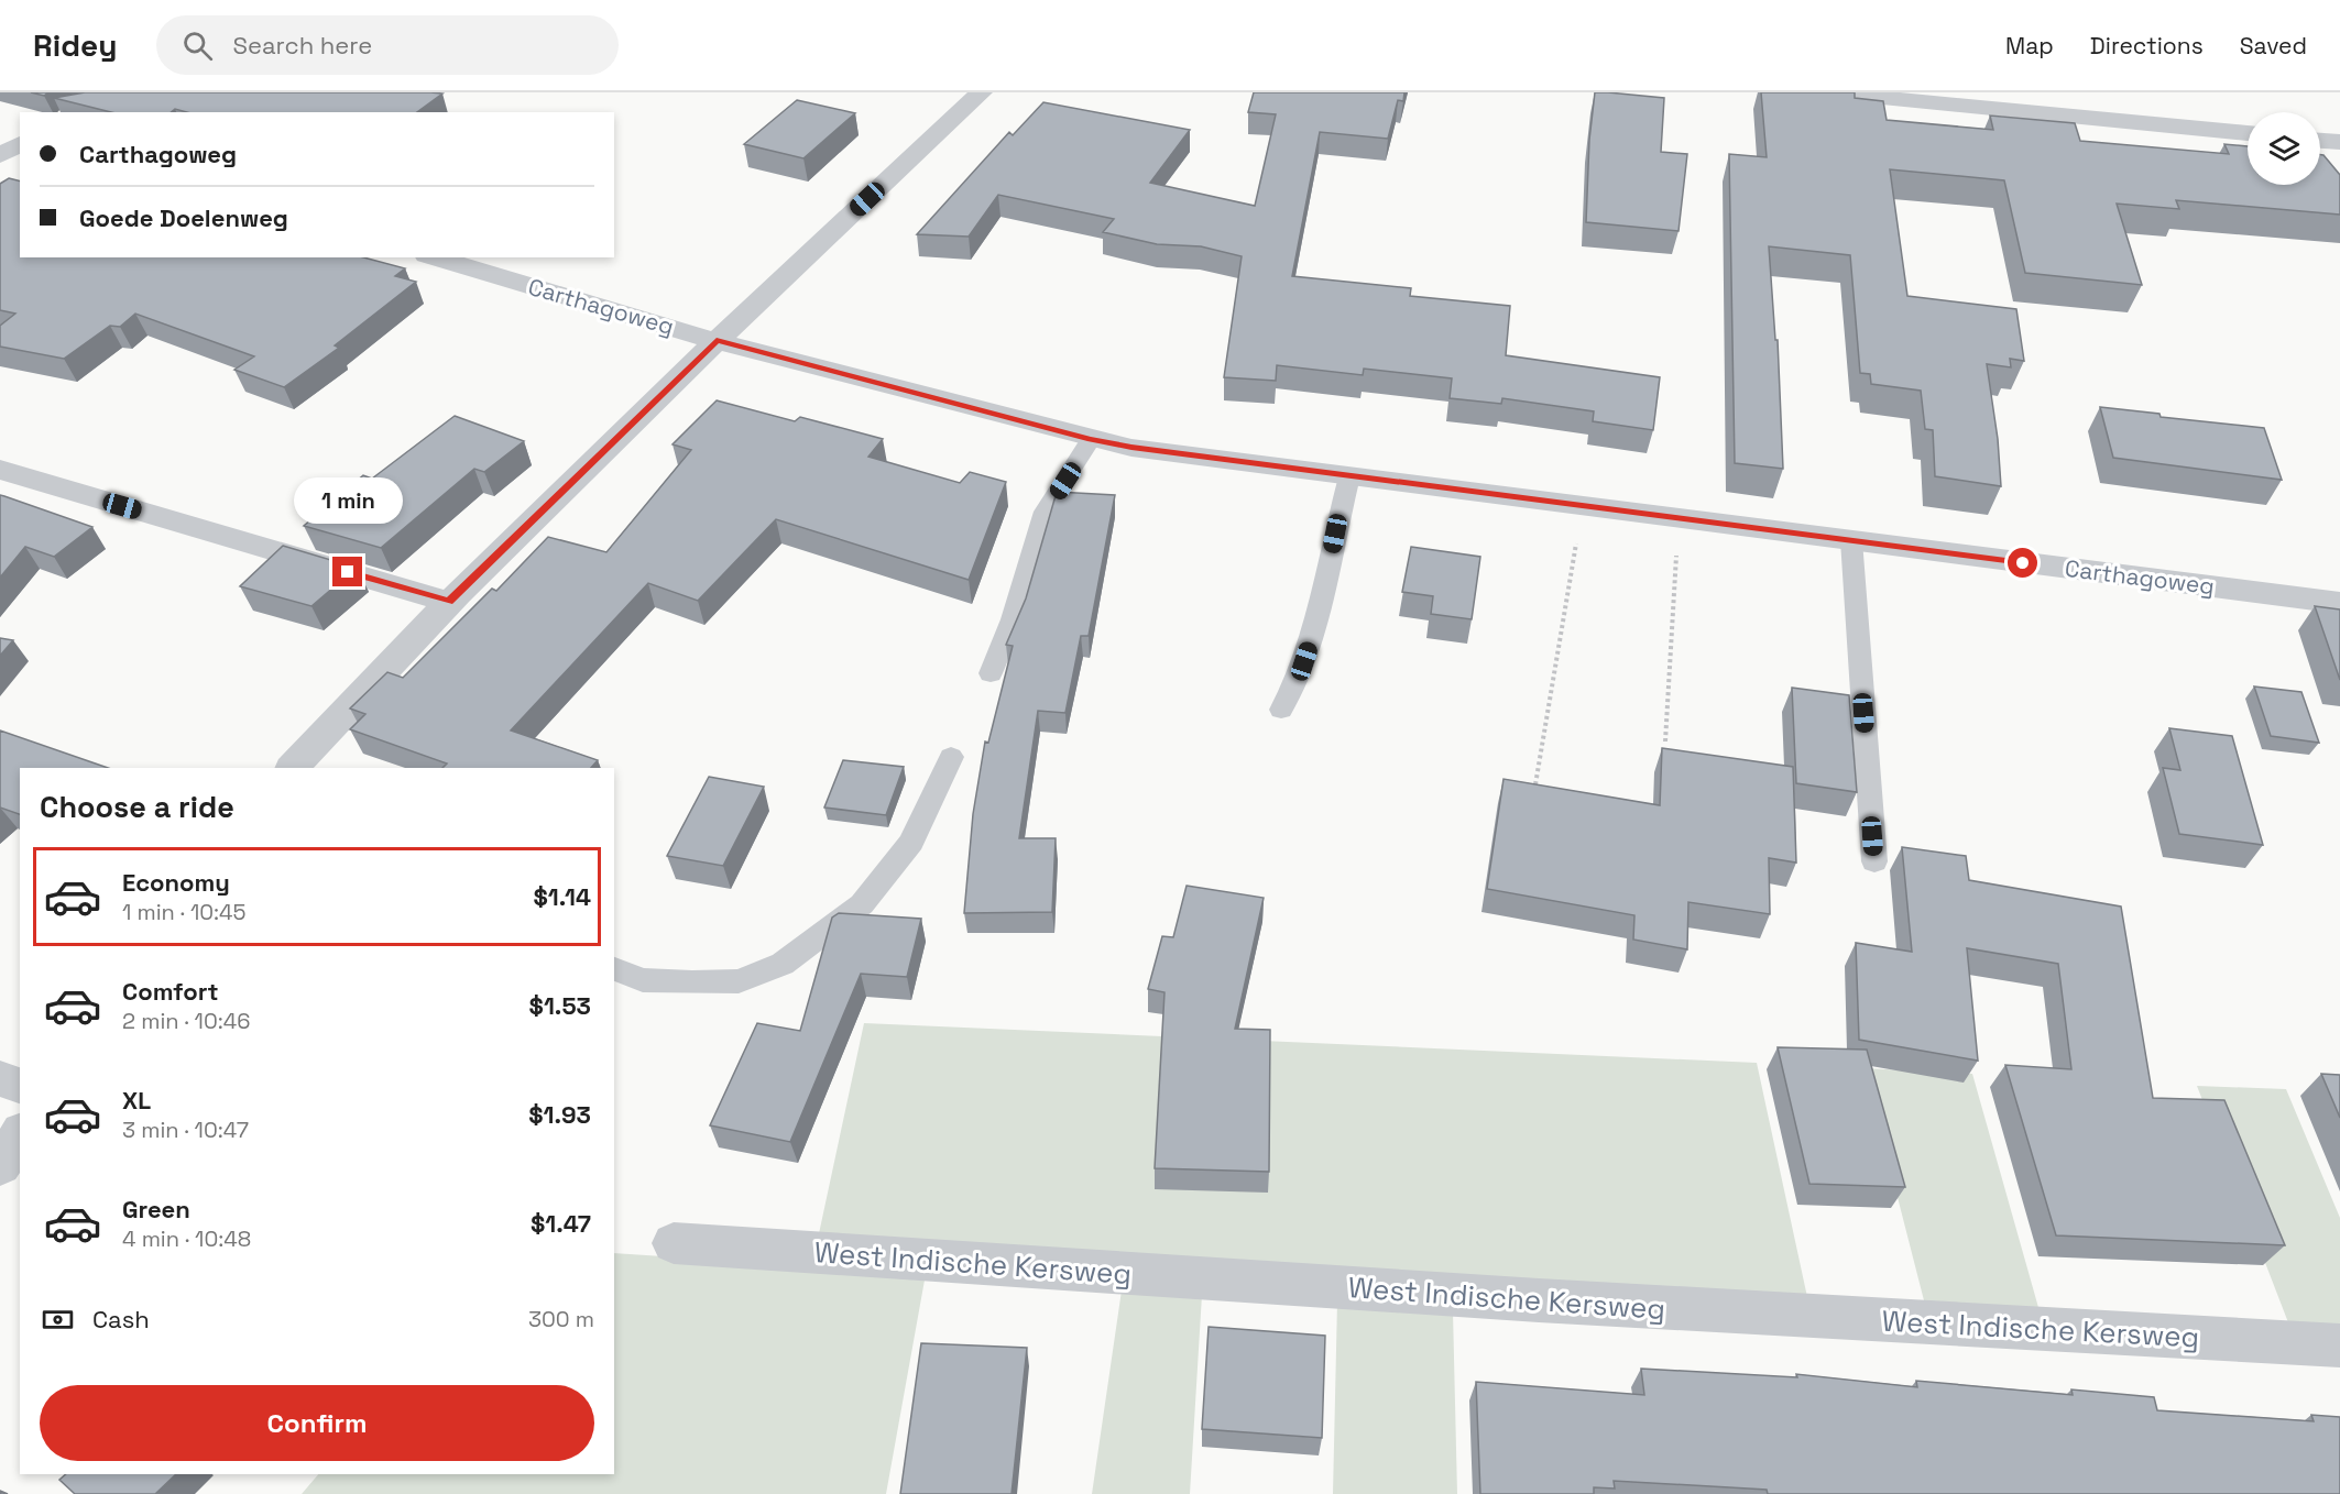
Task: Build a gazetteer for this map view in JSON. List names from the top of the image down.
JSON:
{
  "streets": {
    "street": ["Carthagoweg", "West Indische Kersweg"]
  },
  "page": {
    "header": "Ridey",
    "search": "Search here",
    "nav": ["Map", "Directions", "Saved"],
    "banner": ["Carthagoweg", "Goede Doelenweg"],
    "bubble": "1 min",
    "heading": "Choose a ride",
    "list": [
      {
        "name": "Economy",
        "note": "1 min · 10:45",
        "value": "$1.14"
      },
      {
        "name": "Comfort",
        "note": "2 min · 10:46",
        "value": "$1.53"
      },
      {
        "name": "XL",
        "note": "3 min · 10:47",
        "value": "$1.93"
      },
      {
        "name": "Green",
        "note": "4 min · 10:48",
        "value": "$1.47"
      }
    ],
    "pay": ["Cash", "300 m"],
    "buttons": "Confirm"
  }
}
